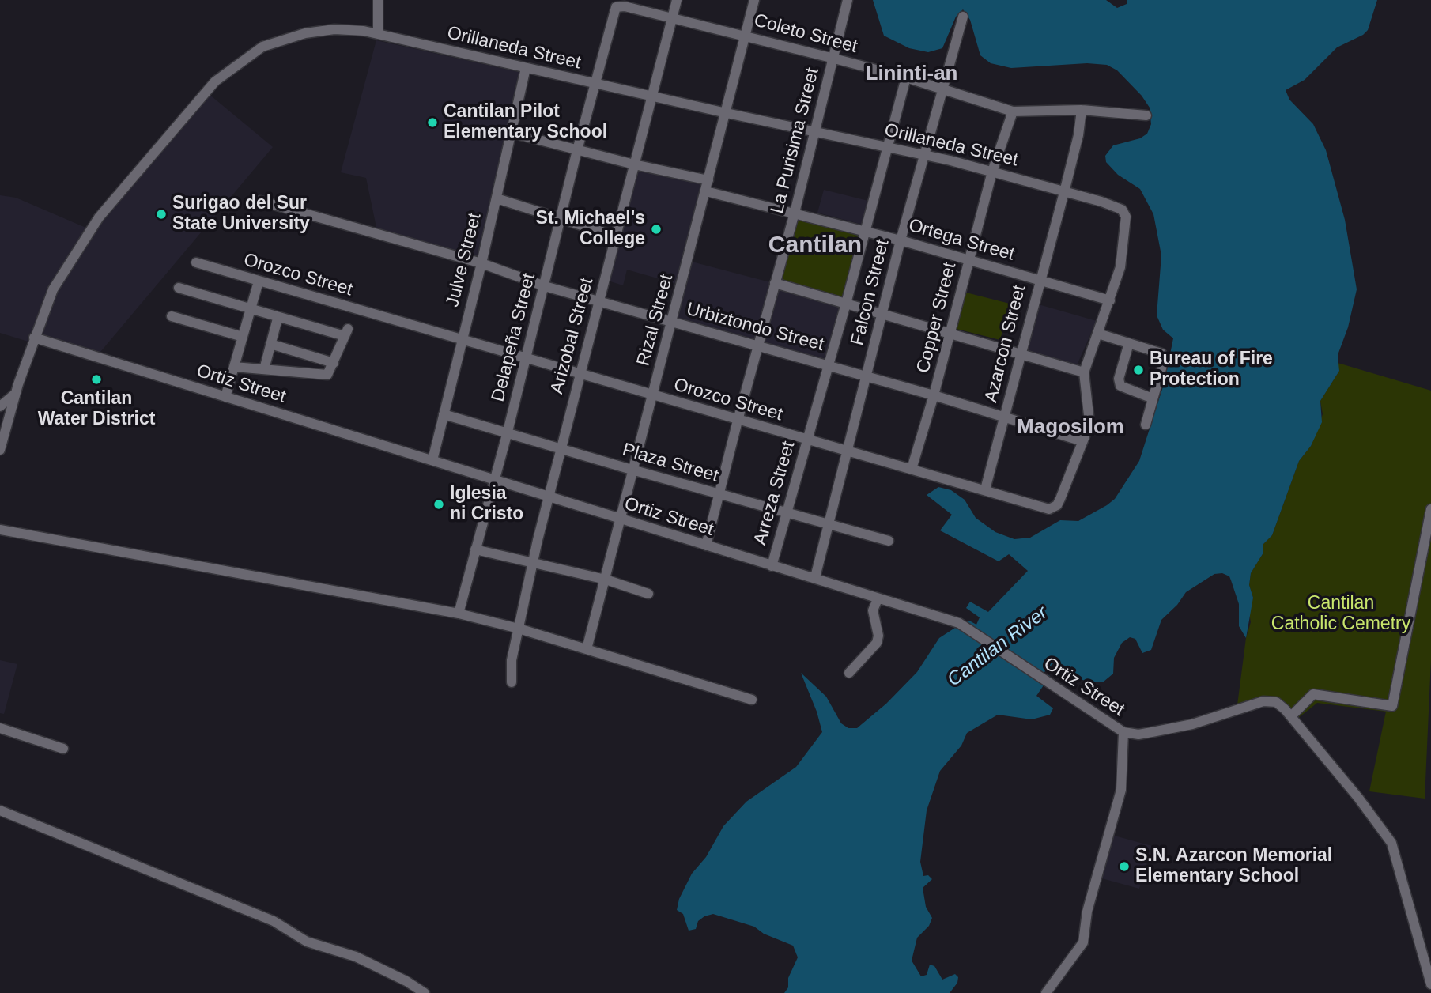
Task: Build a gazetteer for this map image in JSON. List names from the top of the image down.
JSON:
{
  "streets": {
    "street": [
      "Coleto Street",
      "Orillaneda Street",
      "La Purisima Street",
      "Ortega Street",
      "Julve Street",
      "Orozco Street",
      "Falcon Street",
      "Copper Street",
      "Rizal Street",
      "Urbiztondo Street",
      "Arizobal Street",
      "Delapeña Street",
      "Azarcon Street",
      "Ortiz Street",
      "Plaza Street",
      "Arreza Street"
    ]
  },
  "crossings": [
    ["Coleto Street", "La Purisima Street"],
    ["Coleto Street", "Falcon Street"],
    ["Coleto Street", "Copper Street"],
    ["Coleto Street", "Rizal Street"],
    ["Coleto Street", "Arizobal Street"],
    ["Coleto Street", "Delapeña Street"],
    ["Coleto Street", "Azarcon Street"],
    ["Coleto Street", "Arreza Street"],
    ["Orillaneda Street", "La Purisima Street"],
    ["Orillaneda Street", "Ortega Street"],
    ["Orillaneda Street", "Julve Street"],
    ["Orillaneda Street", "Falcon Street"],
    ["Orillaneda Street", "Copper Street"],
    ["Orillaneda Street", "Rizal Street"],
    ["Orillaneda Street", "Arizobal Street"],
    ["Orillaneda Street", "Delapeña Street"],
    ["Orillaneda Street", "Azarcon Street"],
    ["Orillaneda Street", "Ortiz Street"],
    ["Orillaneda Street", "Arreza Street"],
    ["La Purisima Street", "Ortega Street"],
    ["La Purisima Street", "Orozco Street"],
    ["La Purisima Street", "Urbiztondo Street"],
    ["La Purisima Street", "Ortiz Street"],
    ["La Purisima Street", "Plaza Street"],
    ["Ortega Street", "Falcon Street"],
    ["Ortega Street", "Copper Street"],
    ["Ortega Street", "Rizal Street"],
    ["Ortega Street", "Azarcon Street"],
    ["Ortega Street", "Arreza Street"],
    ["Julve Street", "Orozco Street"],
    ["Julve Street", "Urbiztondo Street"],
    ["Julve Street", "Ortiz Street"],
    ["Julve Street", "Plaza Street"],
    ["Orozco Street", "Falcon Street"],
    ["Orozco Street", "Copper Street"],
    ["Orozco Street", "Rizal Street"],
    ["Orozco Street", "Urbiztondo Street"],
    ["Orozco Street", "Arizobal Street"],
    ["Orozco Street", "Delapeña Street"],
    ["Orozco Street", "Azarcon Street"],
    ["Orozco Street", "Arreza Street"],
    ["Falcon Street", "Urbiztondo Street"],
    ["Falcon Street", "Ortiz Street"],
    ["Falcon Street", "Plaza Street"],
    ["Copper Street", "Urbiztondo Street"],
    ["Rizal Street", "Urbiztondo Street"],
    ["Rizal Street", "Ortiz Street"],
    ["Rizal Street", "Plaza Street"],
    ["Urbiztondo Street", "Arizobal Street"],
    ["Urbiztondo Street", "Delapeña Street"],
    ["Urbiztondo Street", "Azarcon Street"],
    ["Urbiztondo Street", "Arreza Street"],
    ["Arizobal Street", "Ortiz Street"],
    ["Arizobal Street", "Plaza Street"],
    ["Delapeña Street", "Ortiz Street"],
    ["Delapeña Street", "Plaza Street"],
    ["Ortiz Street", "Arreza Street"],
    ["Plaza Street", "Arreza Street"]
  ],
  "districts": ["Lininti-an", "Cantilan", "Magosilom"],
  "water": ["Cantilan River"],
  "parks": ["Cantilan Catholic Cemetry"],
  "places": [
    "Cantilan Pilot Elementary School",
    "Surigao del Sur State University",
    "St. Michael's College",
    "Bureau of Fire Protection",
    "Cantilan Water District",
    "Iglesia ni Cristo",
    "S.N. Azarcon Memorial Elementary School"
  ]
}
